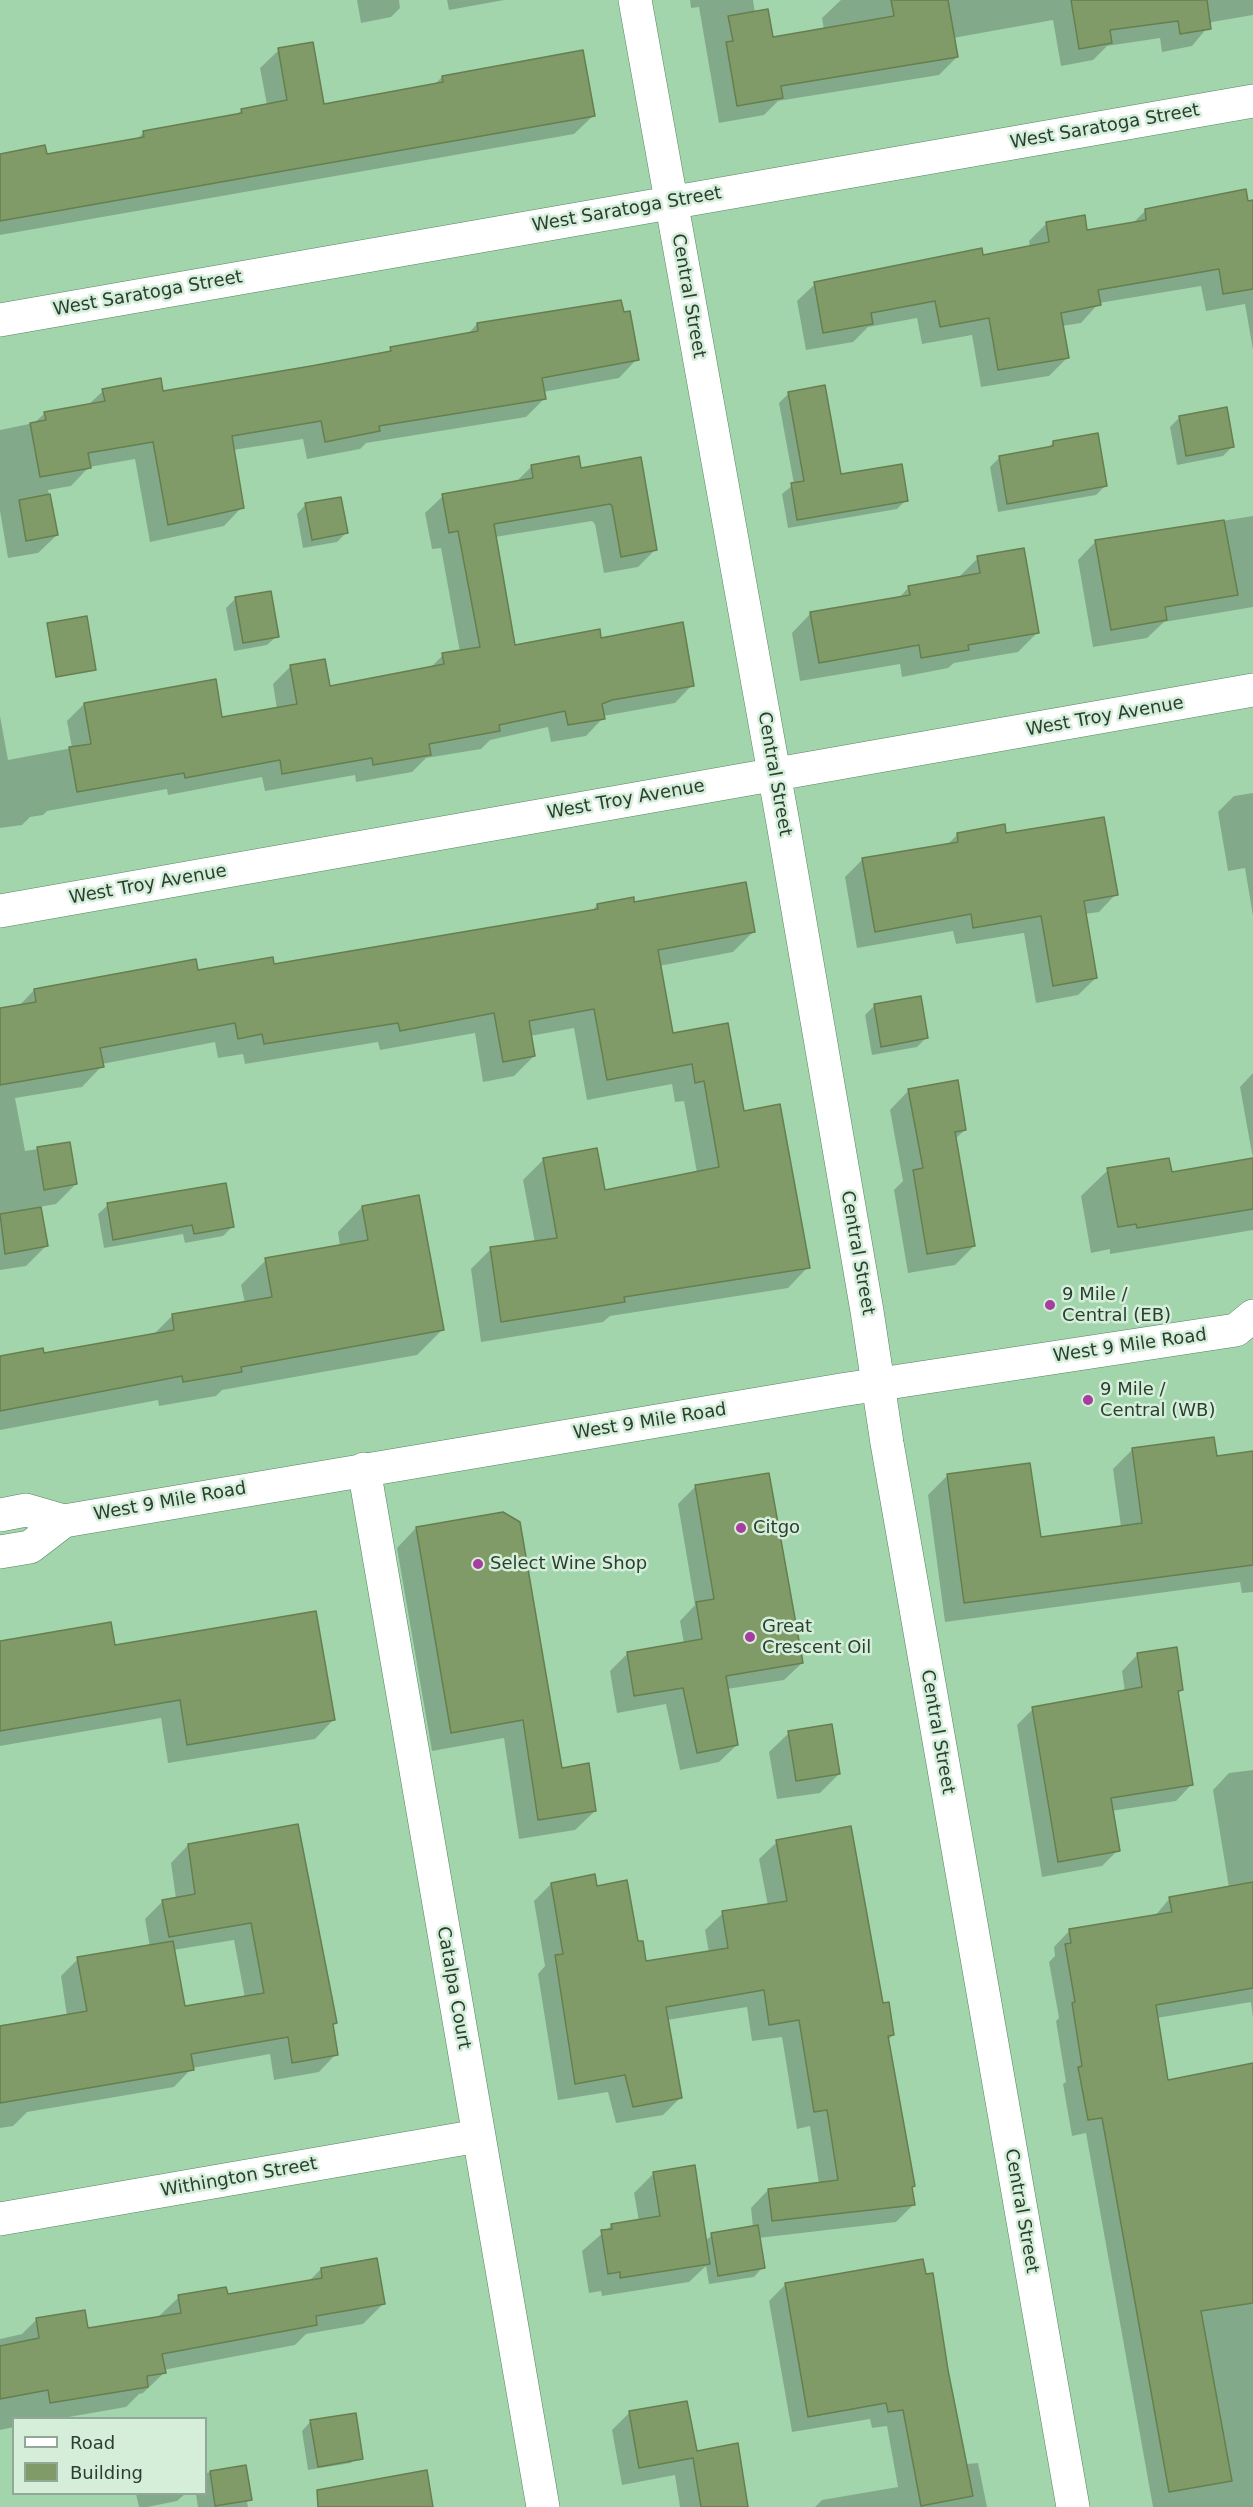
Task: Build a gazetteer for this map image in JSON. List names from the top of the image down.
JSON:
{
  "streets": {
    "street": [
      "West Saratoga Street",
      "Central Street",
      "West Troy Avenue",
      "West 9 Mile Road",
      "Catalpa Court",
      "Withington Street"
    ]
  },
  "crossings": [
    ["West Saratoga Street", "Central Street"],
    ["Central Street", "West Troy Avenue"],
    ["Central Street", "West 9 Mile Road"],
    ["West 9 Mile Road", "Catalpa Court"],
    ["Catalpa Court", "Withington Street"]
  ],
  "places": [
    "9 Mile / Central (EB)",
    "9 Mile / Central (WB)",
    "Citgo",
    "Select Wine Shop",
    "Great Crescent Oil"
  ],
  "legend": ["Road", "Building"]
}
